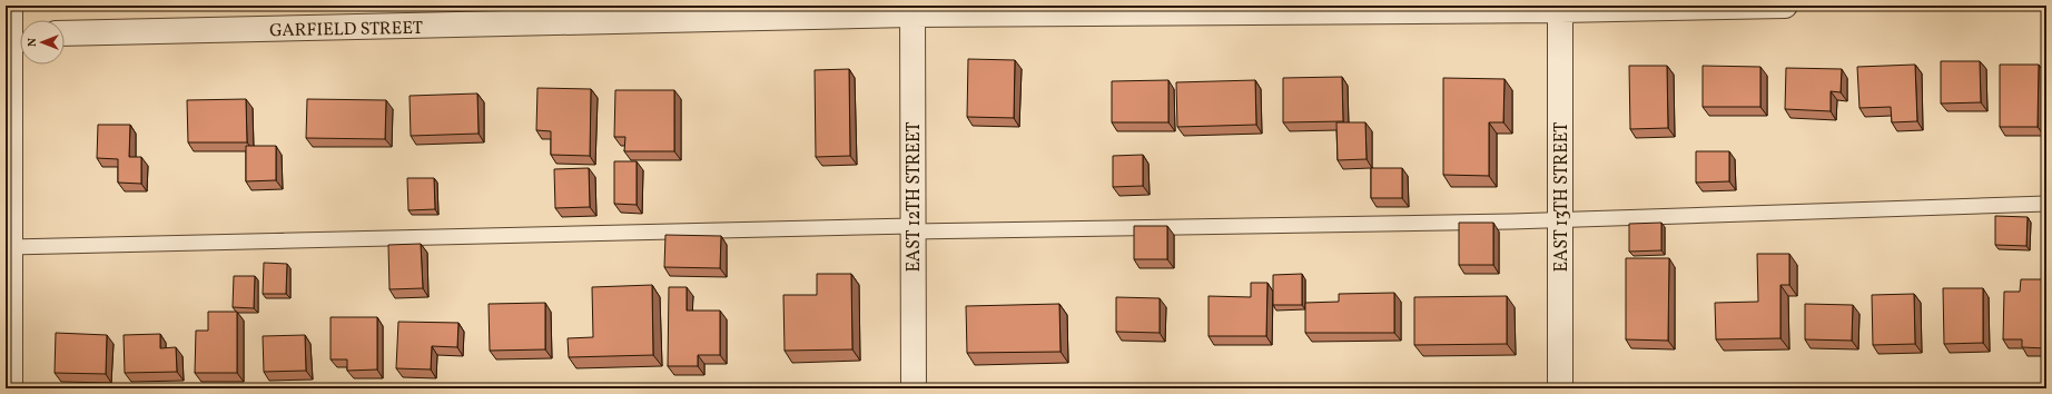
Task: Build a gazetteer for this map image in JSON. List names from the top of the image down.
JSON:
{
  "streets": {
    "street": ["GARFIELD STREET", "EAST 12TH STREET", "EAST 13TH STREET"]
  },
  "crossings": [
    ["GARFIELD STREET", "EAST 12TH STREET"],
    ["GARFIELD STREET", "EAST 13TH STREET"]
  ],
  "north": "left"
}
